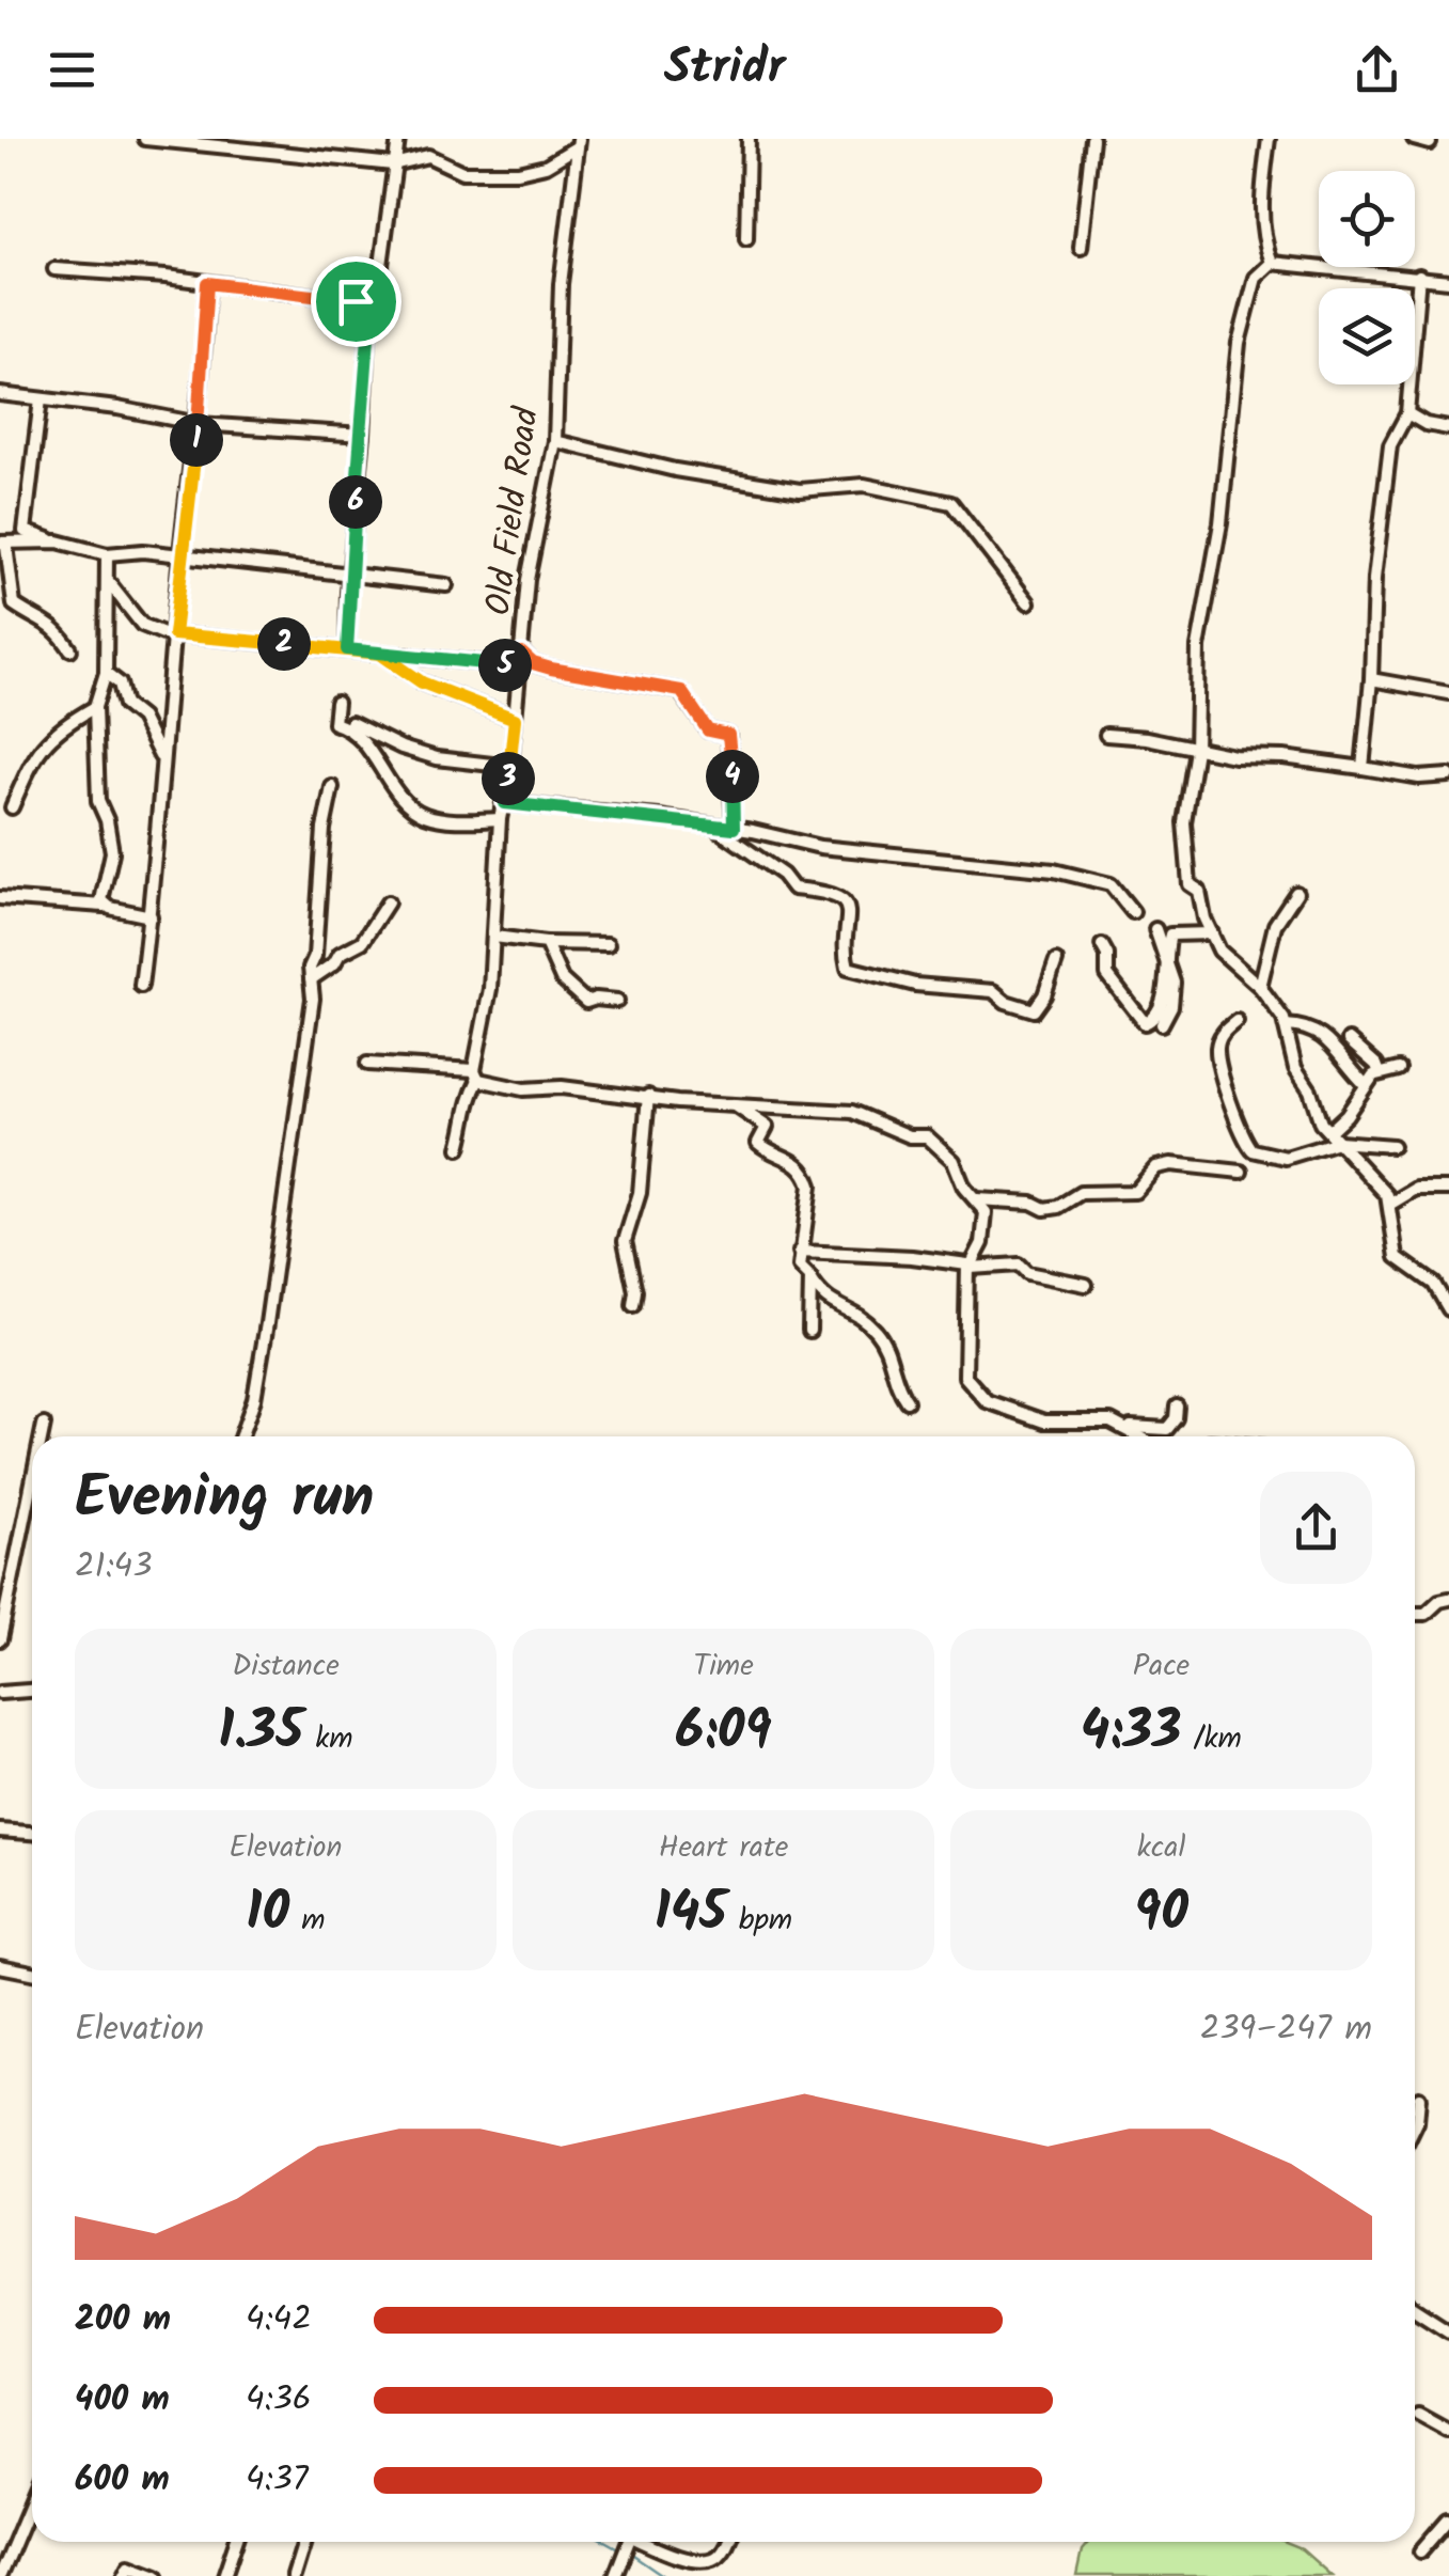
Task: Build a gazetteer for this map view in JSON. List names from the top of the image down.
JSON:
{
  "streets": {
    "street": ["Old Field Road"]
  },
  "page": {
    "header": "Stridr",
    "pins": [
      "1",
      "6",
      "2",
      "5",
      "4",
      "3"
    ],
    "heading": ["Evening run", "21:43"],
    "stats": [
      ["Distance", "1.35 km"],
      ["Time", "6:09"],
      ["Pace", "4:33 /km"],
      ["Elevation", "10 m"],
      ["Heart rate", "145 bpm"],
      ["kcal", "90"]
    ],
    "chart": ["Elevation", "239–247 m"],
    "list": [
      {
        "name": "200 m",
        "note": "4:42"
      },
      {
        "name": "400 m",
        "note": "4:36"
      },
      {
        "name": "600 m",
        "note": "4:37"
      }
    ]
  }
}
